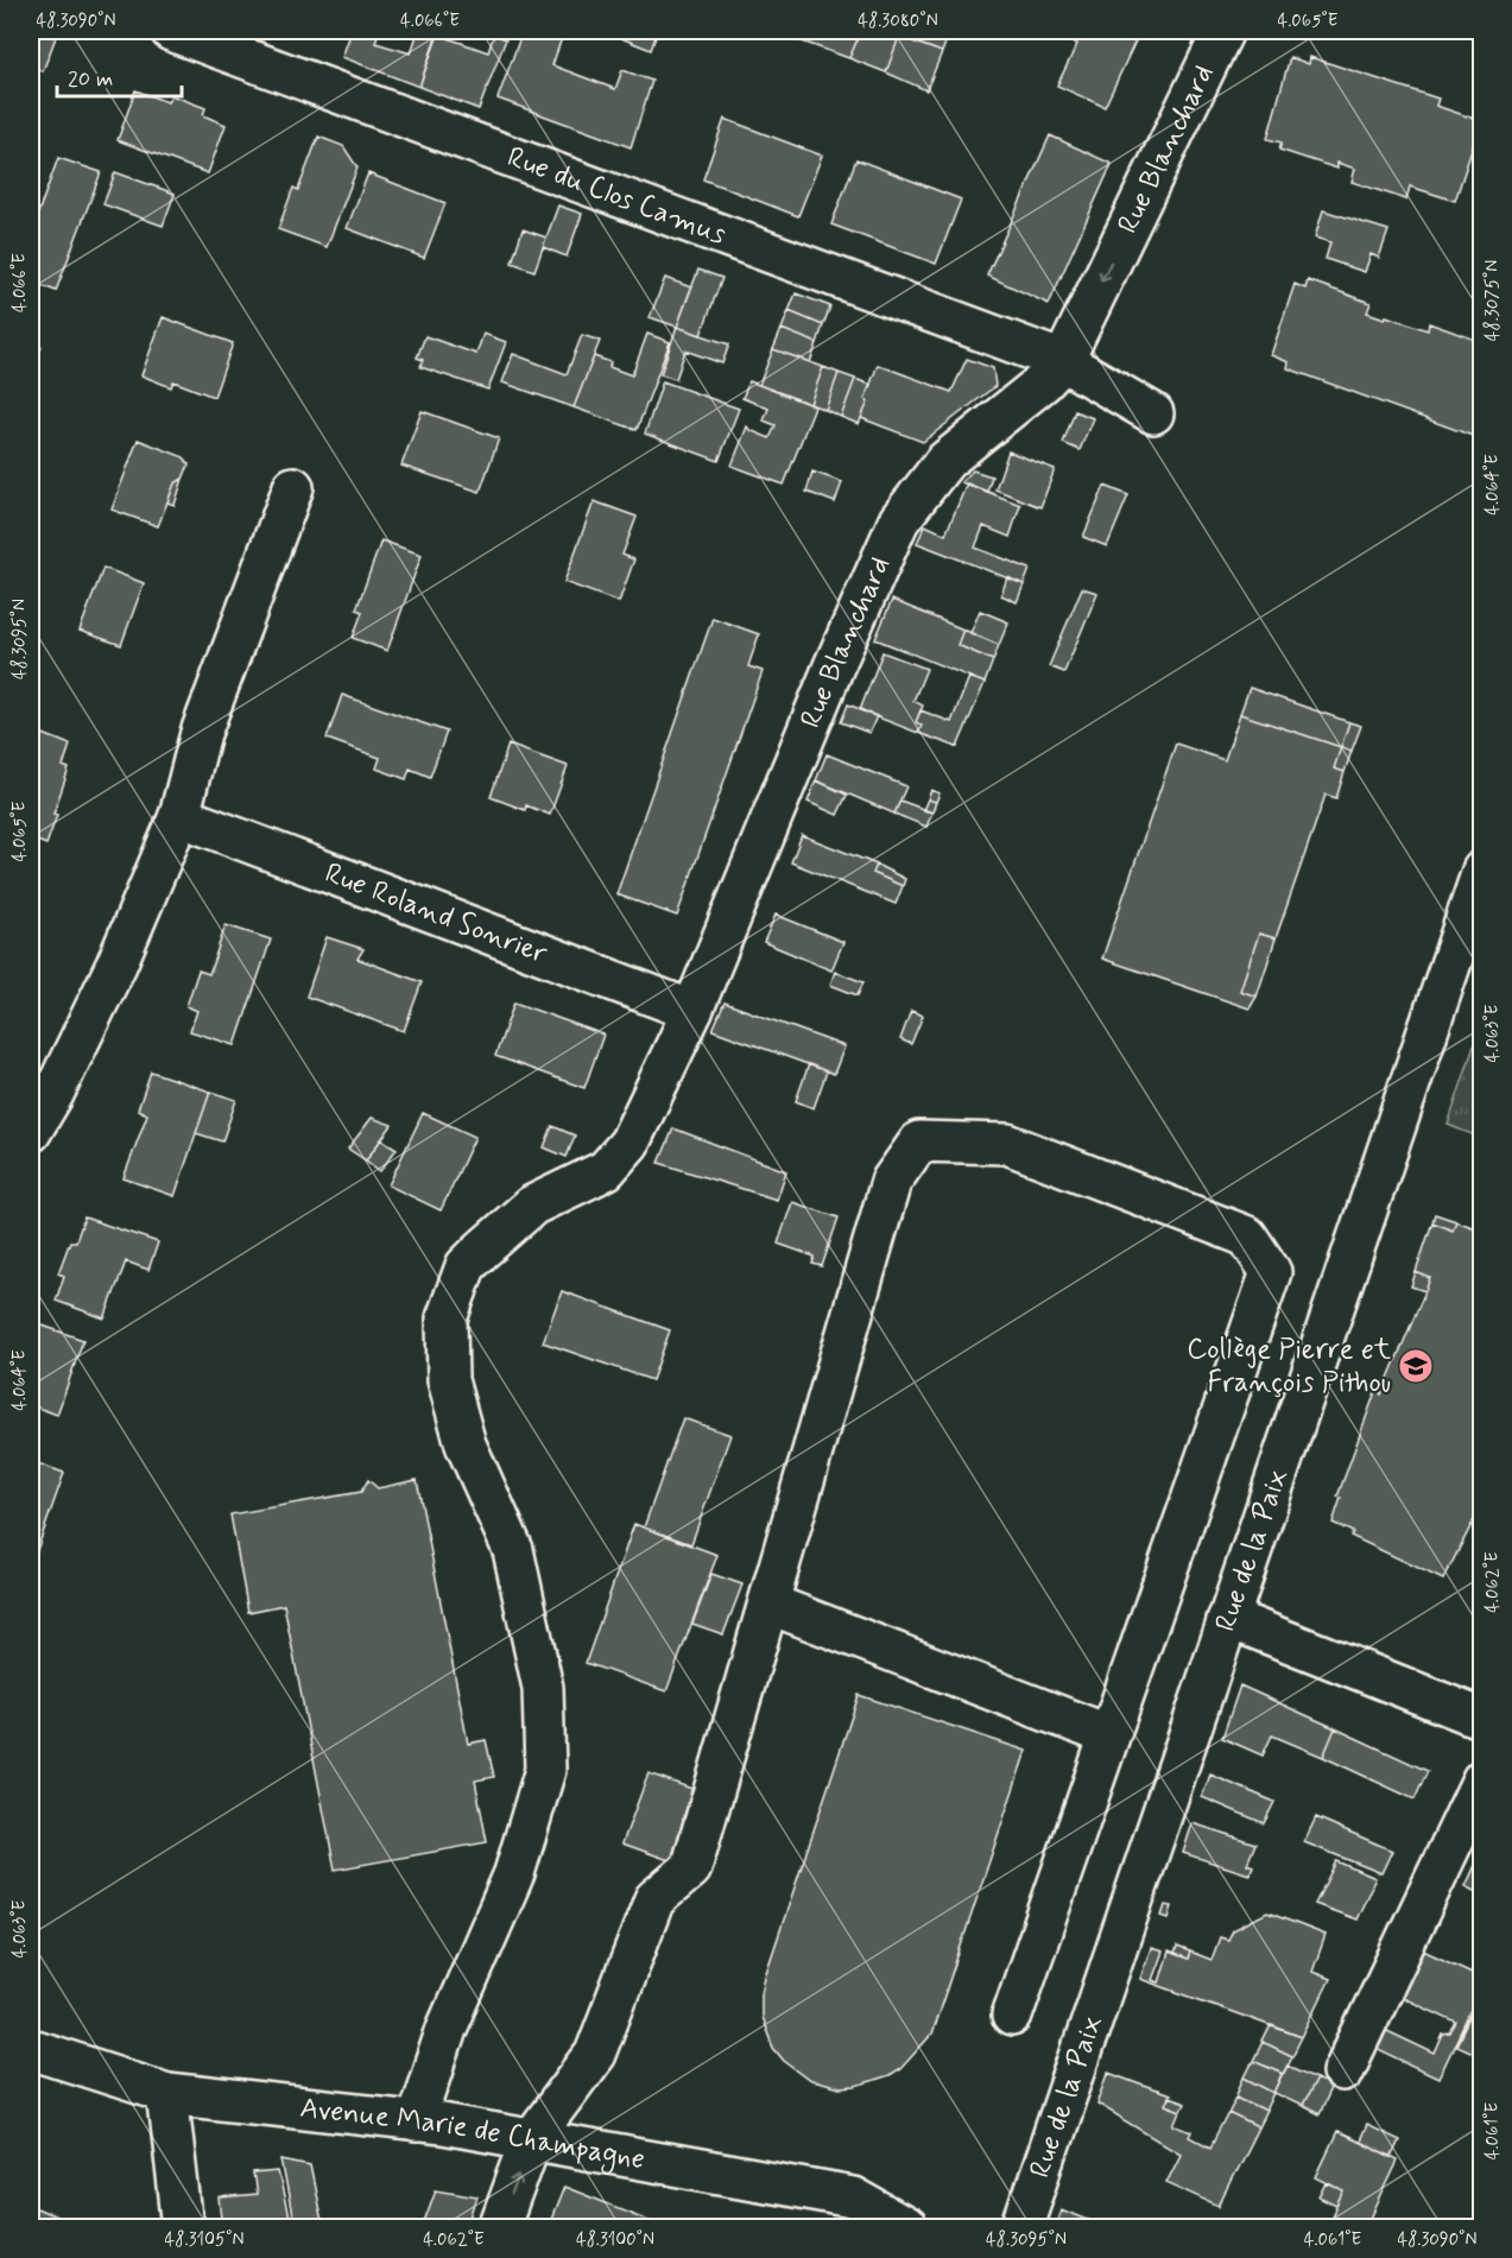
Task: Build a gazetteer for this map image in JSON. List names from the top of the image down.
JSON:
{
  "streets": {
    "street": [
      "Rue Blanchard",
      "Rue du Clos Camus",
      "Rue Roland Sonrier",
      "Rue de la Paix",
      "Avenue Marie de Champagne"
    ]
  },
  "crossings": [
    ["Rue Blanchard", "Rue du Clos Camus"],
    ["Rue Blanchard", "Rue Roland Sonrier"],
    ["Rue Blanchard", "Avenue Marie de Champagne"]
  ],
  "places": {
    "school or university": ["Collège Pierre et François Pithou"]
  },
  "scale_bar": "20 m",
  "coordinates": [
    "48.3090°N",
    "4.066°E",
    "48.3080°N",
    "4.065°E",
    "48.3075°N",
    "4.064°E",
    "48.3095°N",
    "4.063°E",
    "4.062°E",
    "4.061°E",
    "48.3105°N",
    "48.3100°N"
  ]
}
